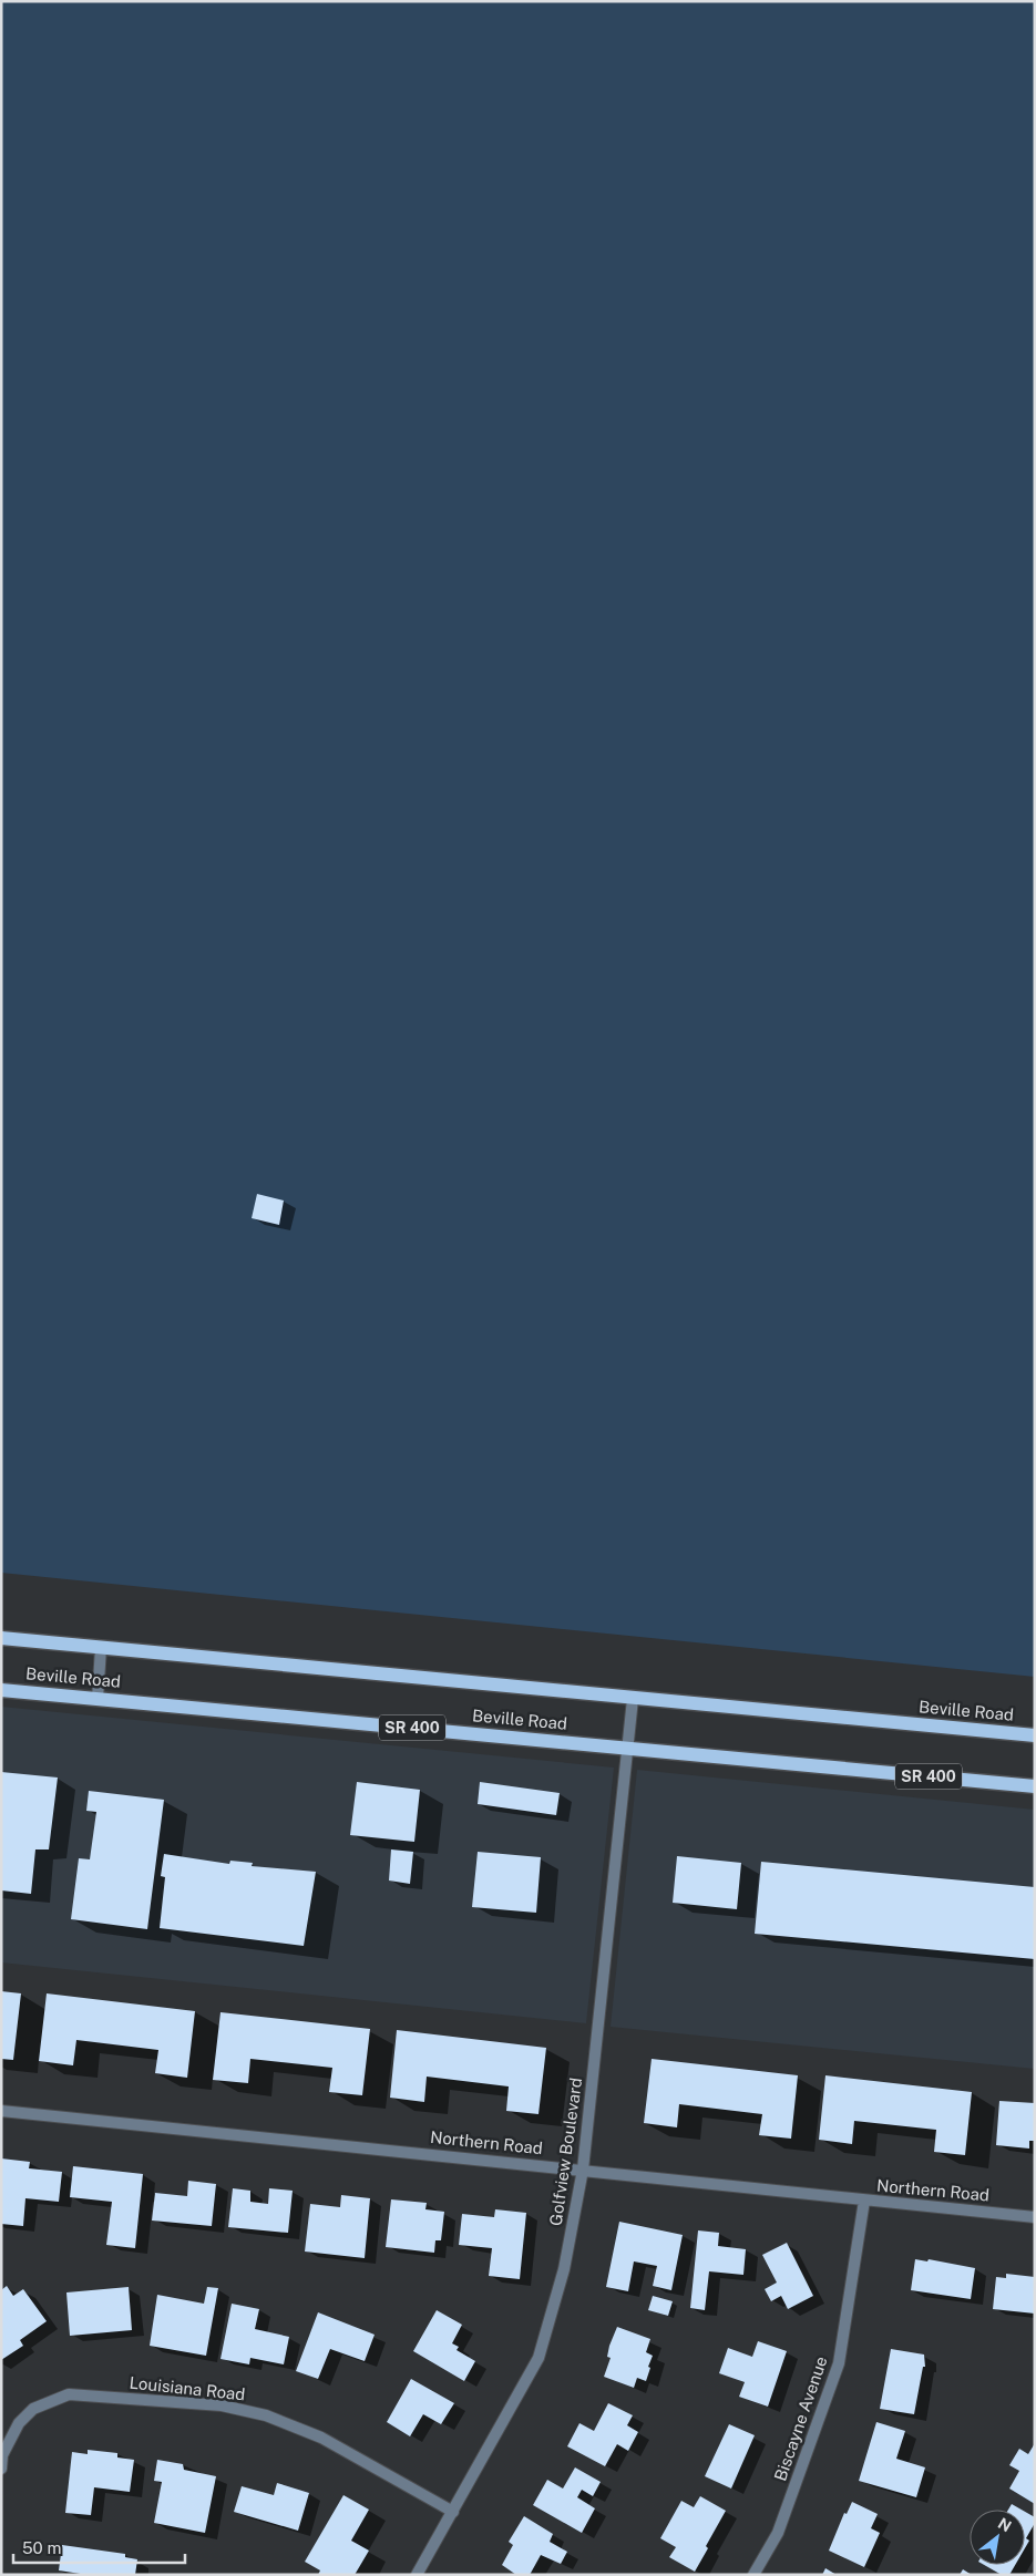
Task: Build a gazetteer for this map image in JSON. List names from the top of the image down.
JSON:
{
  "streets": {
    "main road": ["Beville Road", "SR 400"],
    "street": [
      "Northern Road",
      "Golfview Boulevard",
      "Louisiana Road",
      "Biscayne Avenue"
    ]
  },
  "crossings": [
    ["Beville Road", "Golfview Boulevard"],
    ["Northern Road", "Golfview Boulevard"],
    ["Northern Road", "Biscayne Avenue"],
    ["Golfview Boulevard", "Louisiana Road"]
  ],
  "scale_bar": "50 m",
  "north": "top right"
}
